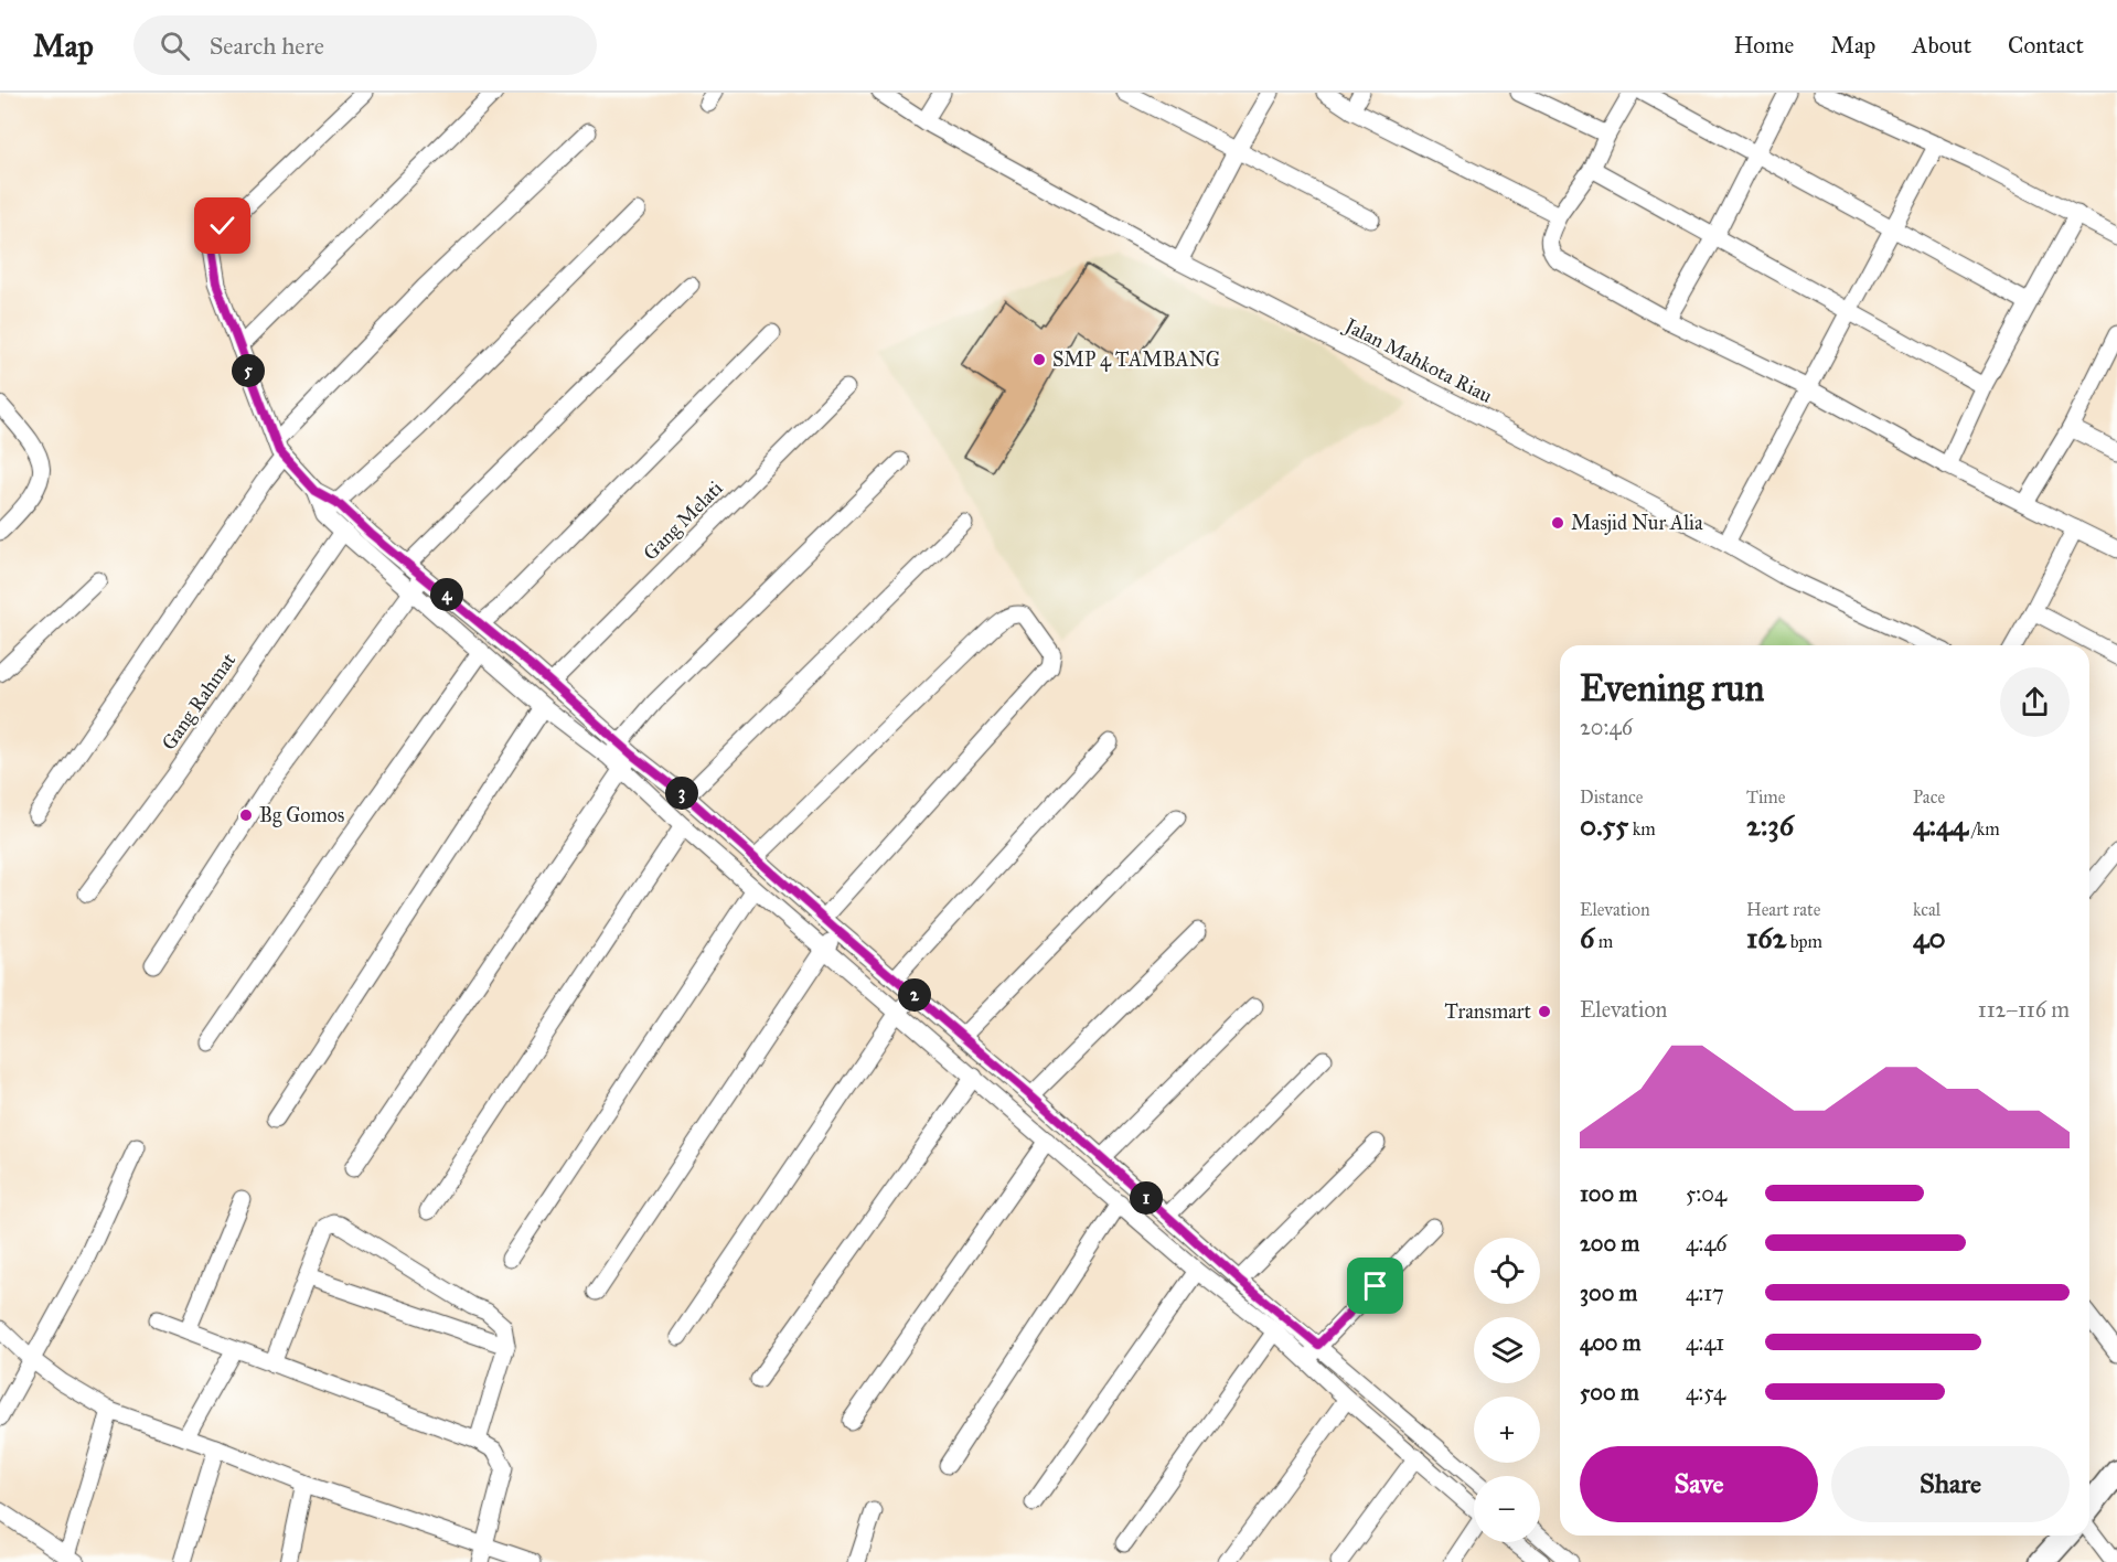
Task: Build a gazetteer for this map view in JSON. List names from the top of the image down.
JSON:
{
  "streets": {
    "street": ["Jalan Mahkota Riau", "Gang Melati", "Gang Rahmat"]
  },
  "places": [
    "SMP 4 TAMBANG",
    "Masjid Nur Alia",
    "Bg Gomos",
    "Transmart"
  ],
  "page": {
    "header": "Map",
    "search": "Search here",
    "nav": [
      "Home",
      "Map",
      "About",
      "Contact"
    ],
    "pins": [
      "5",
      "4",
      "3",
      "2",
      "1"
    ],
    "heading": ["Evening run", "20:46"],
    "stats": [
      ["Distance", "0.55 km"],
      ["Time", "2:36"],
      ["Pace", "4:44 /km"],
      ["Elevation", "6 m"],
      ["Heart rate", "162 bpm"],
      ["kcal", "40"]
    ],
    "chart": ["Elevation", "112–116 m"],
    "list": [
      {
        "name": "100 m",
        "note": "5:04"
      },
      {
        "name": "200 m",
        "note": "4:46"
      },
      {
        "name": "300 m",
        "note": "4:17"
      },
      {
        "name": "400 m",
        "note": "4:41"
      },
      {
        "name": "500 m",
        "note": "4:54"
      }
    ],
    "map_buttons": ["+", "−"],
    "buttons": ["Save", "Share"]
  }
}
